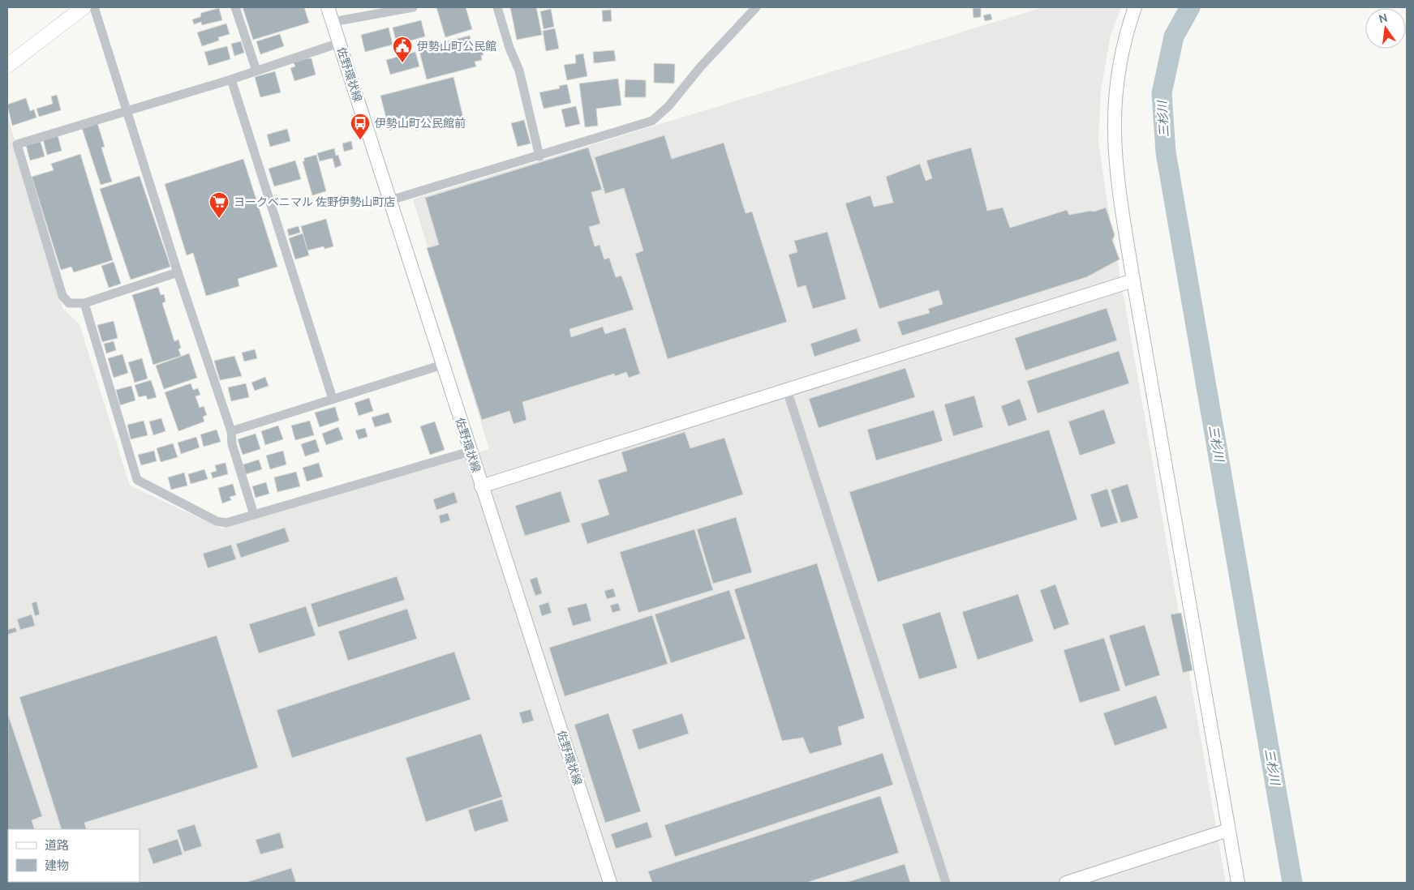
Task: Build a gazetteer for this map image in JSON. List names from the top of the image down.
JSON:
{
  "streets": {
    "street": ["佐野環状線"]
  },
  "water": ["三杉川"],
  "places": {
    "public building": ["伊勢山町公民館"],
    "bus stop": ["伊勢山町公民館前"],
    "supermarket": ["ヨークベニマル 佐野伊勢山町店"]
  },
  "legend": ["道路", "建物"],
  "north": "top"
}
